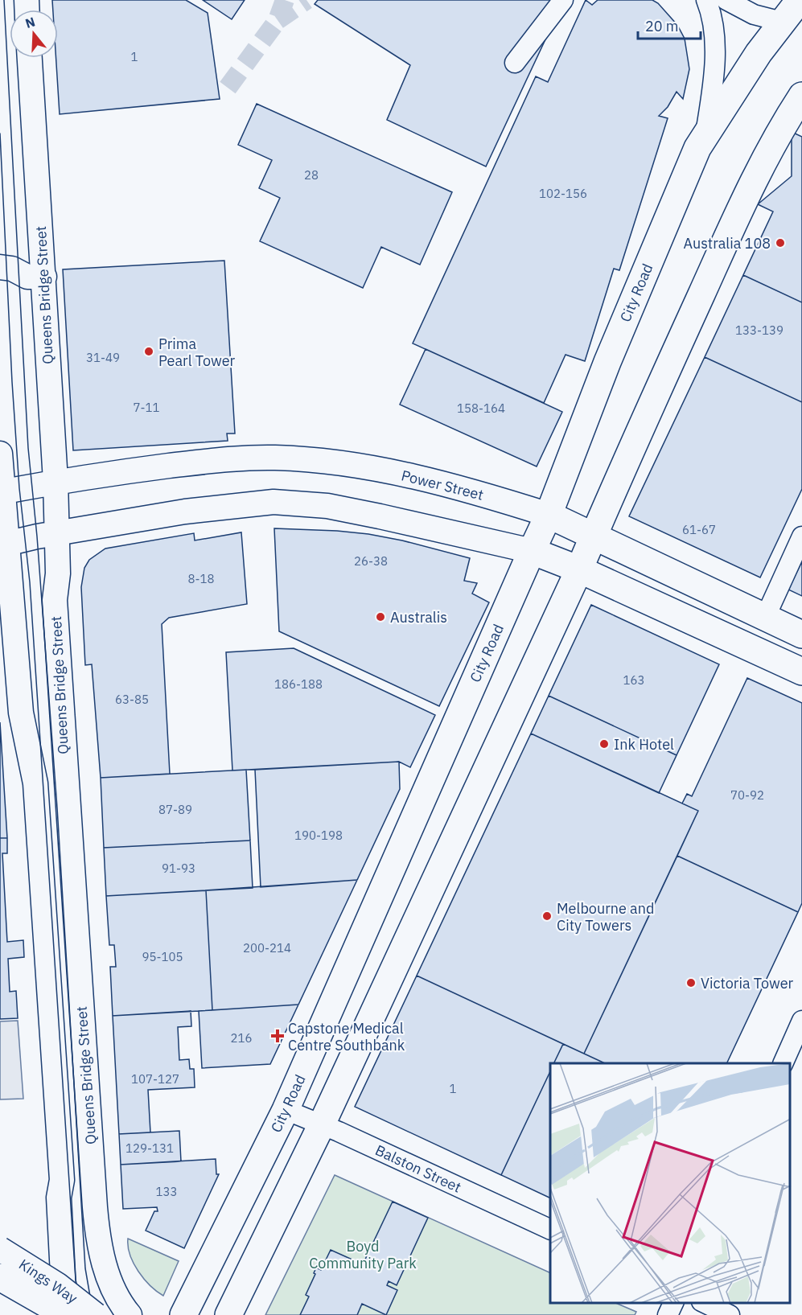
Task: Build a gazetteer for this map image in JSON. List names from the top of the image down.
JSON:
{
  "streets": {
    "main road": ["City Road", "Power Street", "Kings Way"],
    "street": ["Queens Bridge Street", "Balston Street"]
  },
  "crossings": [
    ["City Road", "Power Street"],
    ["City Road", "Balston Street"],
    ["Queens Bridge Street", "Power Street"]
  ],
  "parks": ["Boyd Community Park"],
  "places": {
    "other": [
      "Australia 108",
      "Prima Pearl Tower",
      "Australis",
      "Ink Hotel",
      "Melbourne and City Towers",
      "Victoria Tower"
    ],
    "health": ["Capstone Medical Centre Southbank"]
  },
  "house_numbers": [
    "1",
    "28",
    "102-156",
    "133-139",
    "31-49",
    "7-11",
    "158-164",
    "61-67",
    "26-38",
    "8-18",
    "163",
    "186-188",
    "63-85",
    "70-92",
    "87-89",
    "190-198",
    "91-93",
    "200-214",
    "95-105",
    "216",
    "107-127",
    "1",
    "129-131",
    "133"
  ],
  "scale_bar": "20 m",
  "north": "top"
}
